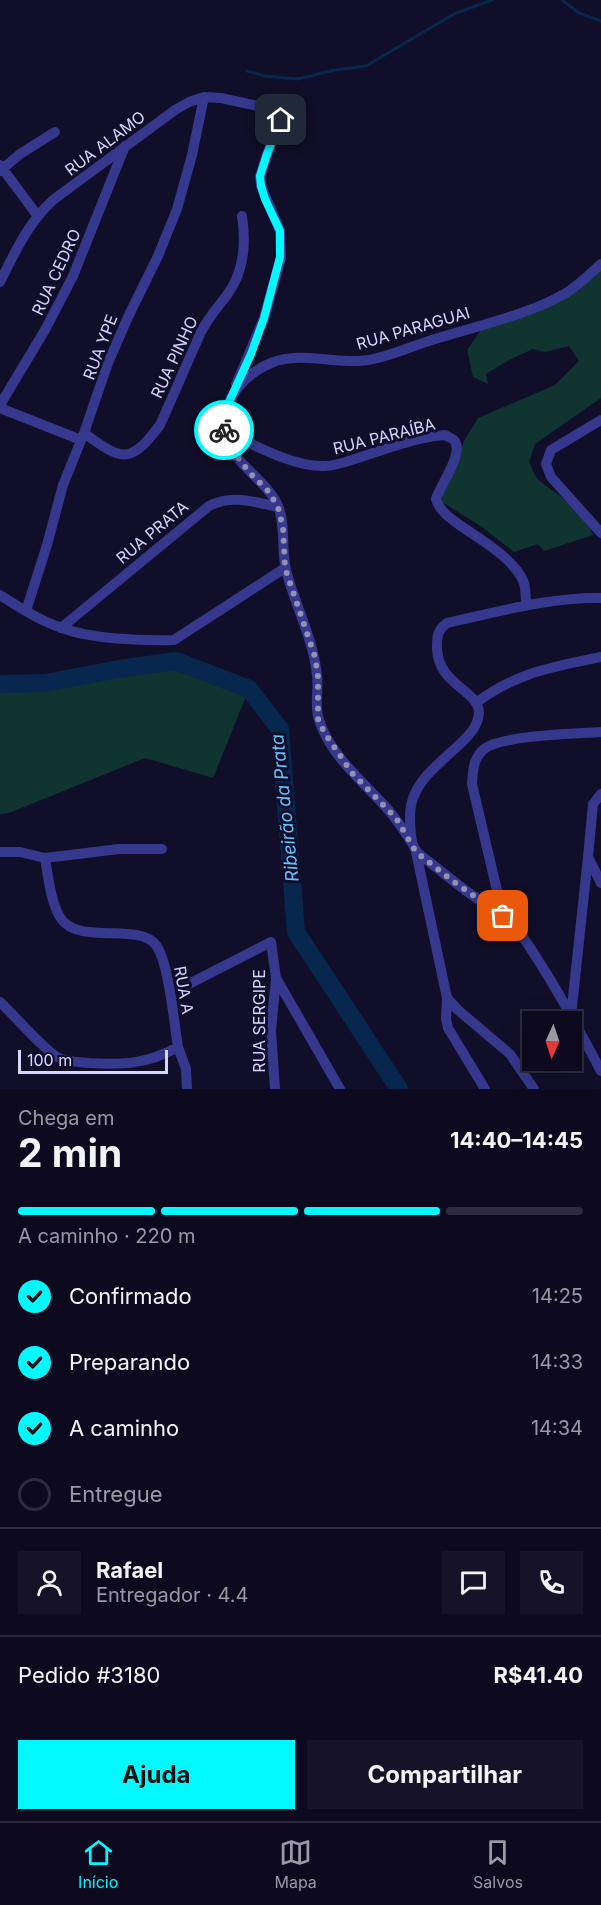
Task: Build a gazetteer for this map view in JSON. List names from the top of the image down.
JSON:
{
  "streets": {
    "street": [
      "RUA ALAMO",
      "RUA CEDRO",
      "RUA PARAGUAI",
      "RUA YPE",
      "RUA PINHO",
      "RUA PARAÍBA",
      "RUA PRATA",
      "RUA A",
      "RUA SERGIPE"
    ]
  },
  "crossings": [
    ["RUA ALAMO", "RUA CEDRO"],
    ["RUA ALAMO", "RUA YPE"],
    ["RUA YPE", "RUA PINHO"]
  ],
  "water": ["Ribeirão da Prata"],
  "scale_bar": "100 m",
  "north": "bottom",
  "page": {
    "scale": "100 m",
    "heading": ["2 min", "Chega em", "14:40–14:45"],
    "panel": [
      "Rafael",
      "Entregador · 4.4",
      "Pedido #3180",
      "R$41.40"
    ],
    "bar": "A caminho · 220 m",
    "list": [
      ["Confirmado", "14:25"],
      ["Preparando", "14:33"],
      ["A caminho", "14:34"],
      "Entregue"
    ],
    "buttons": ["Ajuda", "Compartilhar"],
    "tabs": ["Início", "Mapa", "Salvos"]
  }
}
